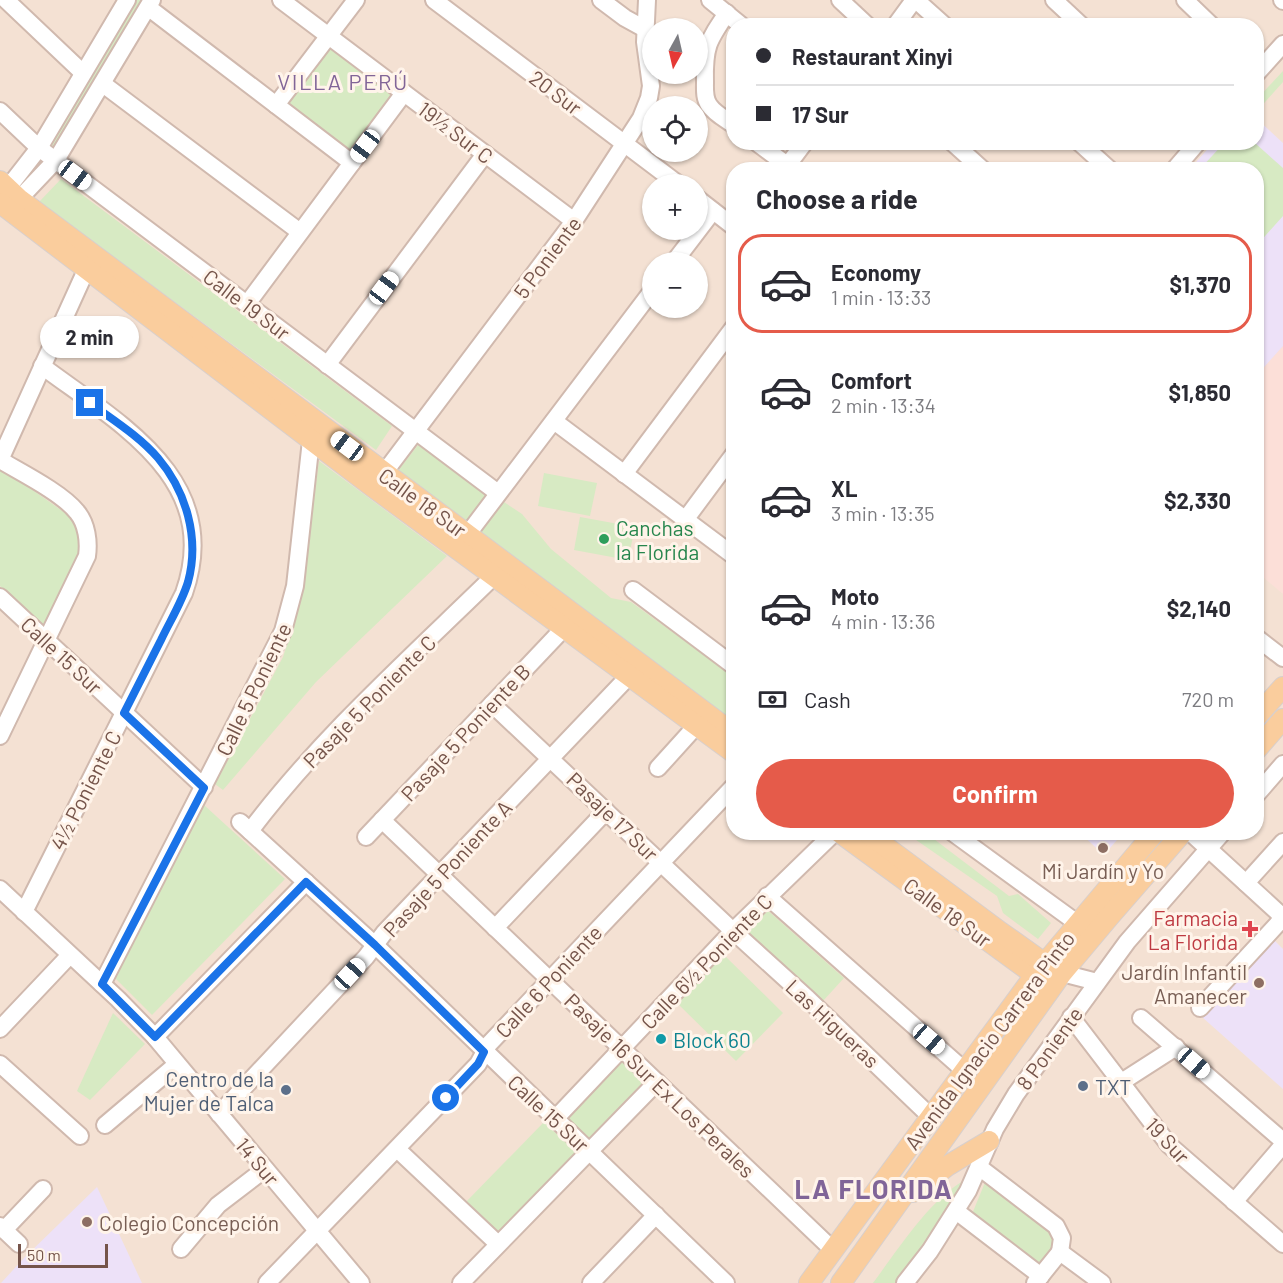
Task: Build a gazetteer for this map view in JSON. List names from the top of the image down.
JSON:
{
  "streets": {
    "main road": ["Calle 18 Sur", "Avenida Ignacio Carrera Pinto"],
    "street": [
      "20 Sur",
      "19½ Sur C",
      "5 Poniente",
      "Calle 19 Sur",
      "Calle 15 Sur",
      "Calle 5 Poniente",
      "Pasaje 5 Poniente C",
      "Pasaje 5 Poniente B",
      "4½ Poniente C",
      "Pasaje 17 Sur",
      "Pasaje 5 Poniente A",
      "Calle 6½ Poniente C",
      "Calle 6 Poniente",
      "Las Higueras",
      "8 Poniente",
      "Pasaje 16 Sur Ex Los Perales",
      "19 Sur",
      "14 Sur"
    ]
  },
  "crossings": [
    ["20 Sur", "5 Poniente"],
    ["19½ Sur C", "5 Poniente"],
    ["5 Poniente", "Calle 19 Sur"],
    ["5 Poniente", "Calle 18 Sur"],
    ["Calle 18 Sur", "Calle 5 Poniente"],
    ["Calle 18 Sur", "Pasaje 5 Poniente C"],
    ["Calle 18 Sur", "Pasaje 5 Poniente B"],
    ["Calle 18 Sur", "Pasaje 5 Poniente A"],
    ["Calle 18 Sur", "Avenida Ignacio Carrera Pinto"],
    ["Calle 15 Sur", "Calle 5 Poniente"],
    ["Calle 15 Sur", "Pasaje 5 Poniente C"],
    ["Calle 15 Sur", "4½ Poniente C"],
    ["Calle 15 Sur", "Pasaje 5 Poniente A"],
    ["Calle 15 Sur", "Calle 6½ Poniente C"],
    ["Calle 15 Sur", "Calle 6 Poniente"],
    ["Calle 5 Poniente", "14 Sur"],
    ["Pasaje 5 Poniente B", "Pasaje 17 Sur"],
    ["Pasaje 5 Poniente B", "Pasaje 16 Sur Ex Los Perales"],
    ["4½ Poniente C", "14 Sur"],
    ["Pasaje 17 Sur", "Pasaje 5 Poniente A"],
    ["Pasaje 17 Sur", "Calle 6½ Poniente C"],
    ["Pasaje 17 Sur", "Calle 6 Poniente"],
    ["Pasaje 17 Sur", "Las Higueras"],
    ["Pasaje 5 Poniente A", "Pasaje 16 Sur Ex Los Perales"],
    ["Pasaje 5 Poniente A", "14 Sur"],
    ["Calle 6½ Poniente C", "Las Higueras"],
    ["Calle 6½ Poniente C", "Pasaje 16 Sur Ex Los Perales"],
    ["Calle 6 Poniente", "Pasaje 16 Sur Ex Los Perales"],
    ["Calle 6 Poniente", "14 Sur"],
    ["Las Higueras", "Avenida Ignacio Carrera Pinto"],
    ["Avenida Ignacio Carrera Pinto", "Pasaje 16 Sur Ex Los Perales"],
    ["8 Poniente", "19 Sur"]
  ],
  "districts": ["VILLA PERÚ", "LA FLORIDA"],
  "places": {
    "other": [
      "Canchas la Florida",
      "Mi Jardín y Yo",
      "Jardín Infantil Amanecer",
      "Block 60",
      "TXT",
      "Centro de la Mujer de Talca",
      "Colegio Concepción"
    ],
    "health": ["Farmacia La Florida"]
  },
  "scale_bar": "50 m",
  "north": "bottom",
  "page": {
    "map_buttons": ["+", "−"],
    "banner": ["Restaurant Xinyi", "17 Sur"],
    "heading": "Choose a ride",
    "list": [
      {
        "name": "Economy",
        "note": "1 min · 13:33",
        "value": "$1,370"
      },
      {
        "name": "Comfort",
        "note": "2 min · 13:34",
        "value": "$1,850"
      },
      {
        "name": "XL",
        "note": "3 min · 13:35",
        "value": "$2,330"
      },
      {
        "name": "Moto",
        "note": "4 min · 13:36",
        "value": "$2,140"
      }
    ],
    "bubble": "2 min",
    "pay": ["Cash", "720 m"],
    "buttons": "Confirm",
    "scale": "50 m"
  }
}
